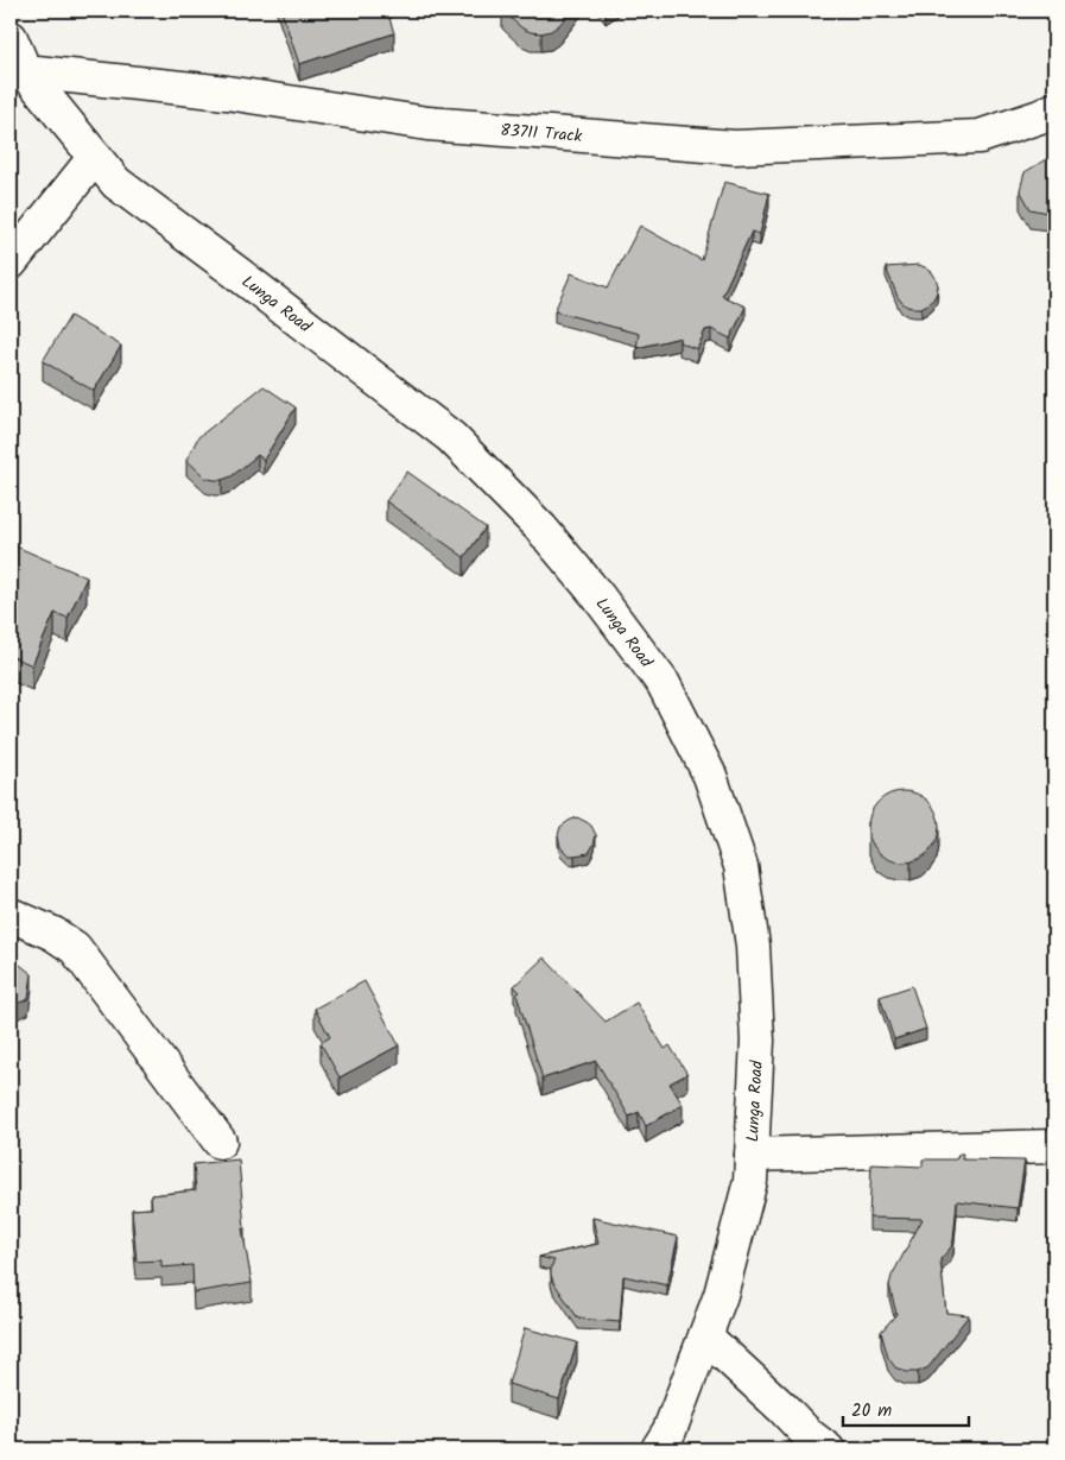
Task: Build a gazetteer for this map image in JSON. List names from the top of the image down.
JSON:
{
  "streets": {
    "street": ["83711 Track", "Lunga Road"]
  },
  "crossings": [
    ["83711 Track", "Lunga Road"]
  ],
  "scale_bar": "20 m"
}
